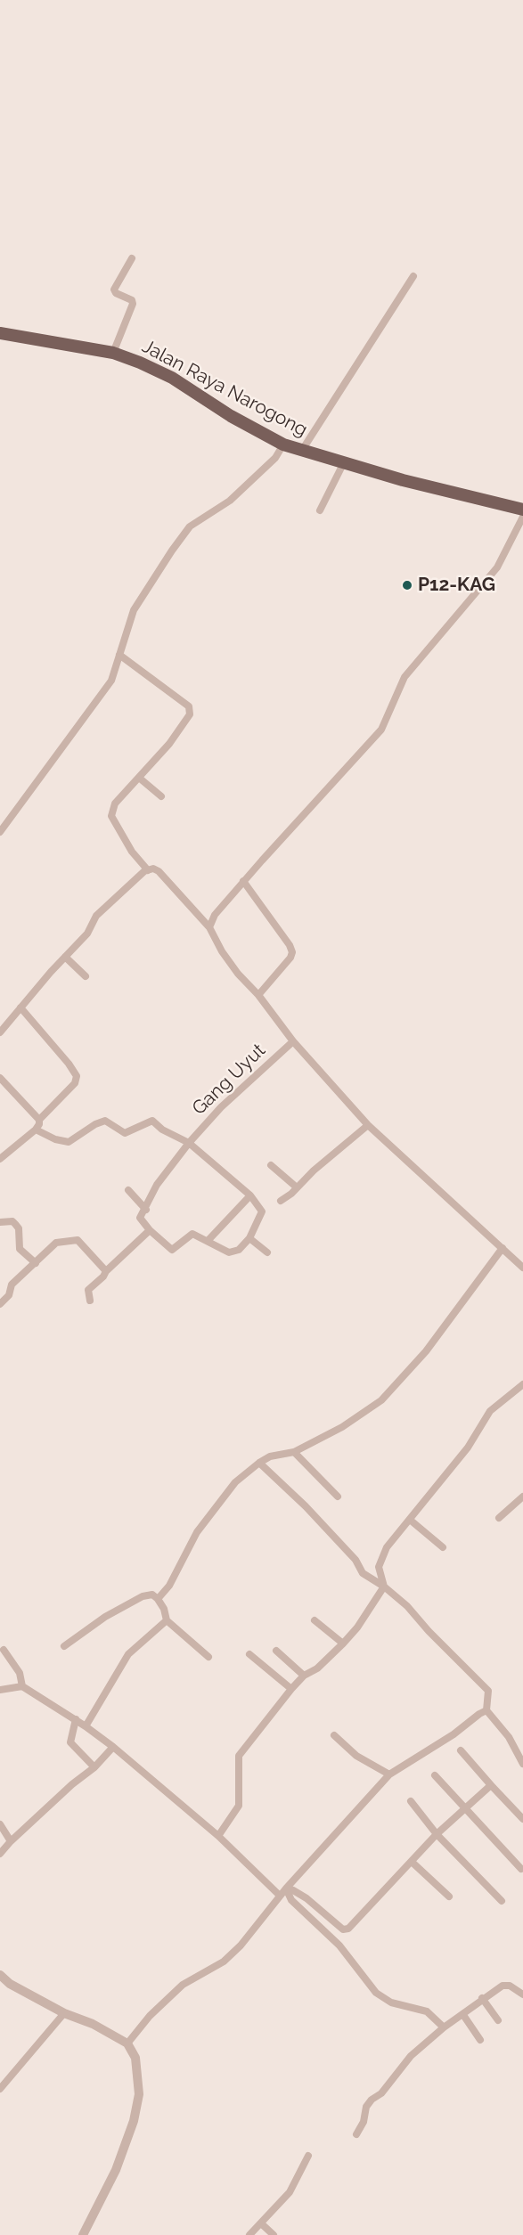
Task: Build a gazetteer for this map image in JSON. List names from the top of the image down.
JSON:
{
  "streets": {
    "main road": ["Jalan Raya Narogong"],
    "street": ["Gang Uyut"]
  },
  "places": ["P12-KAG"]
}
